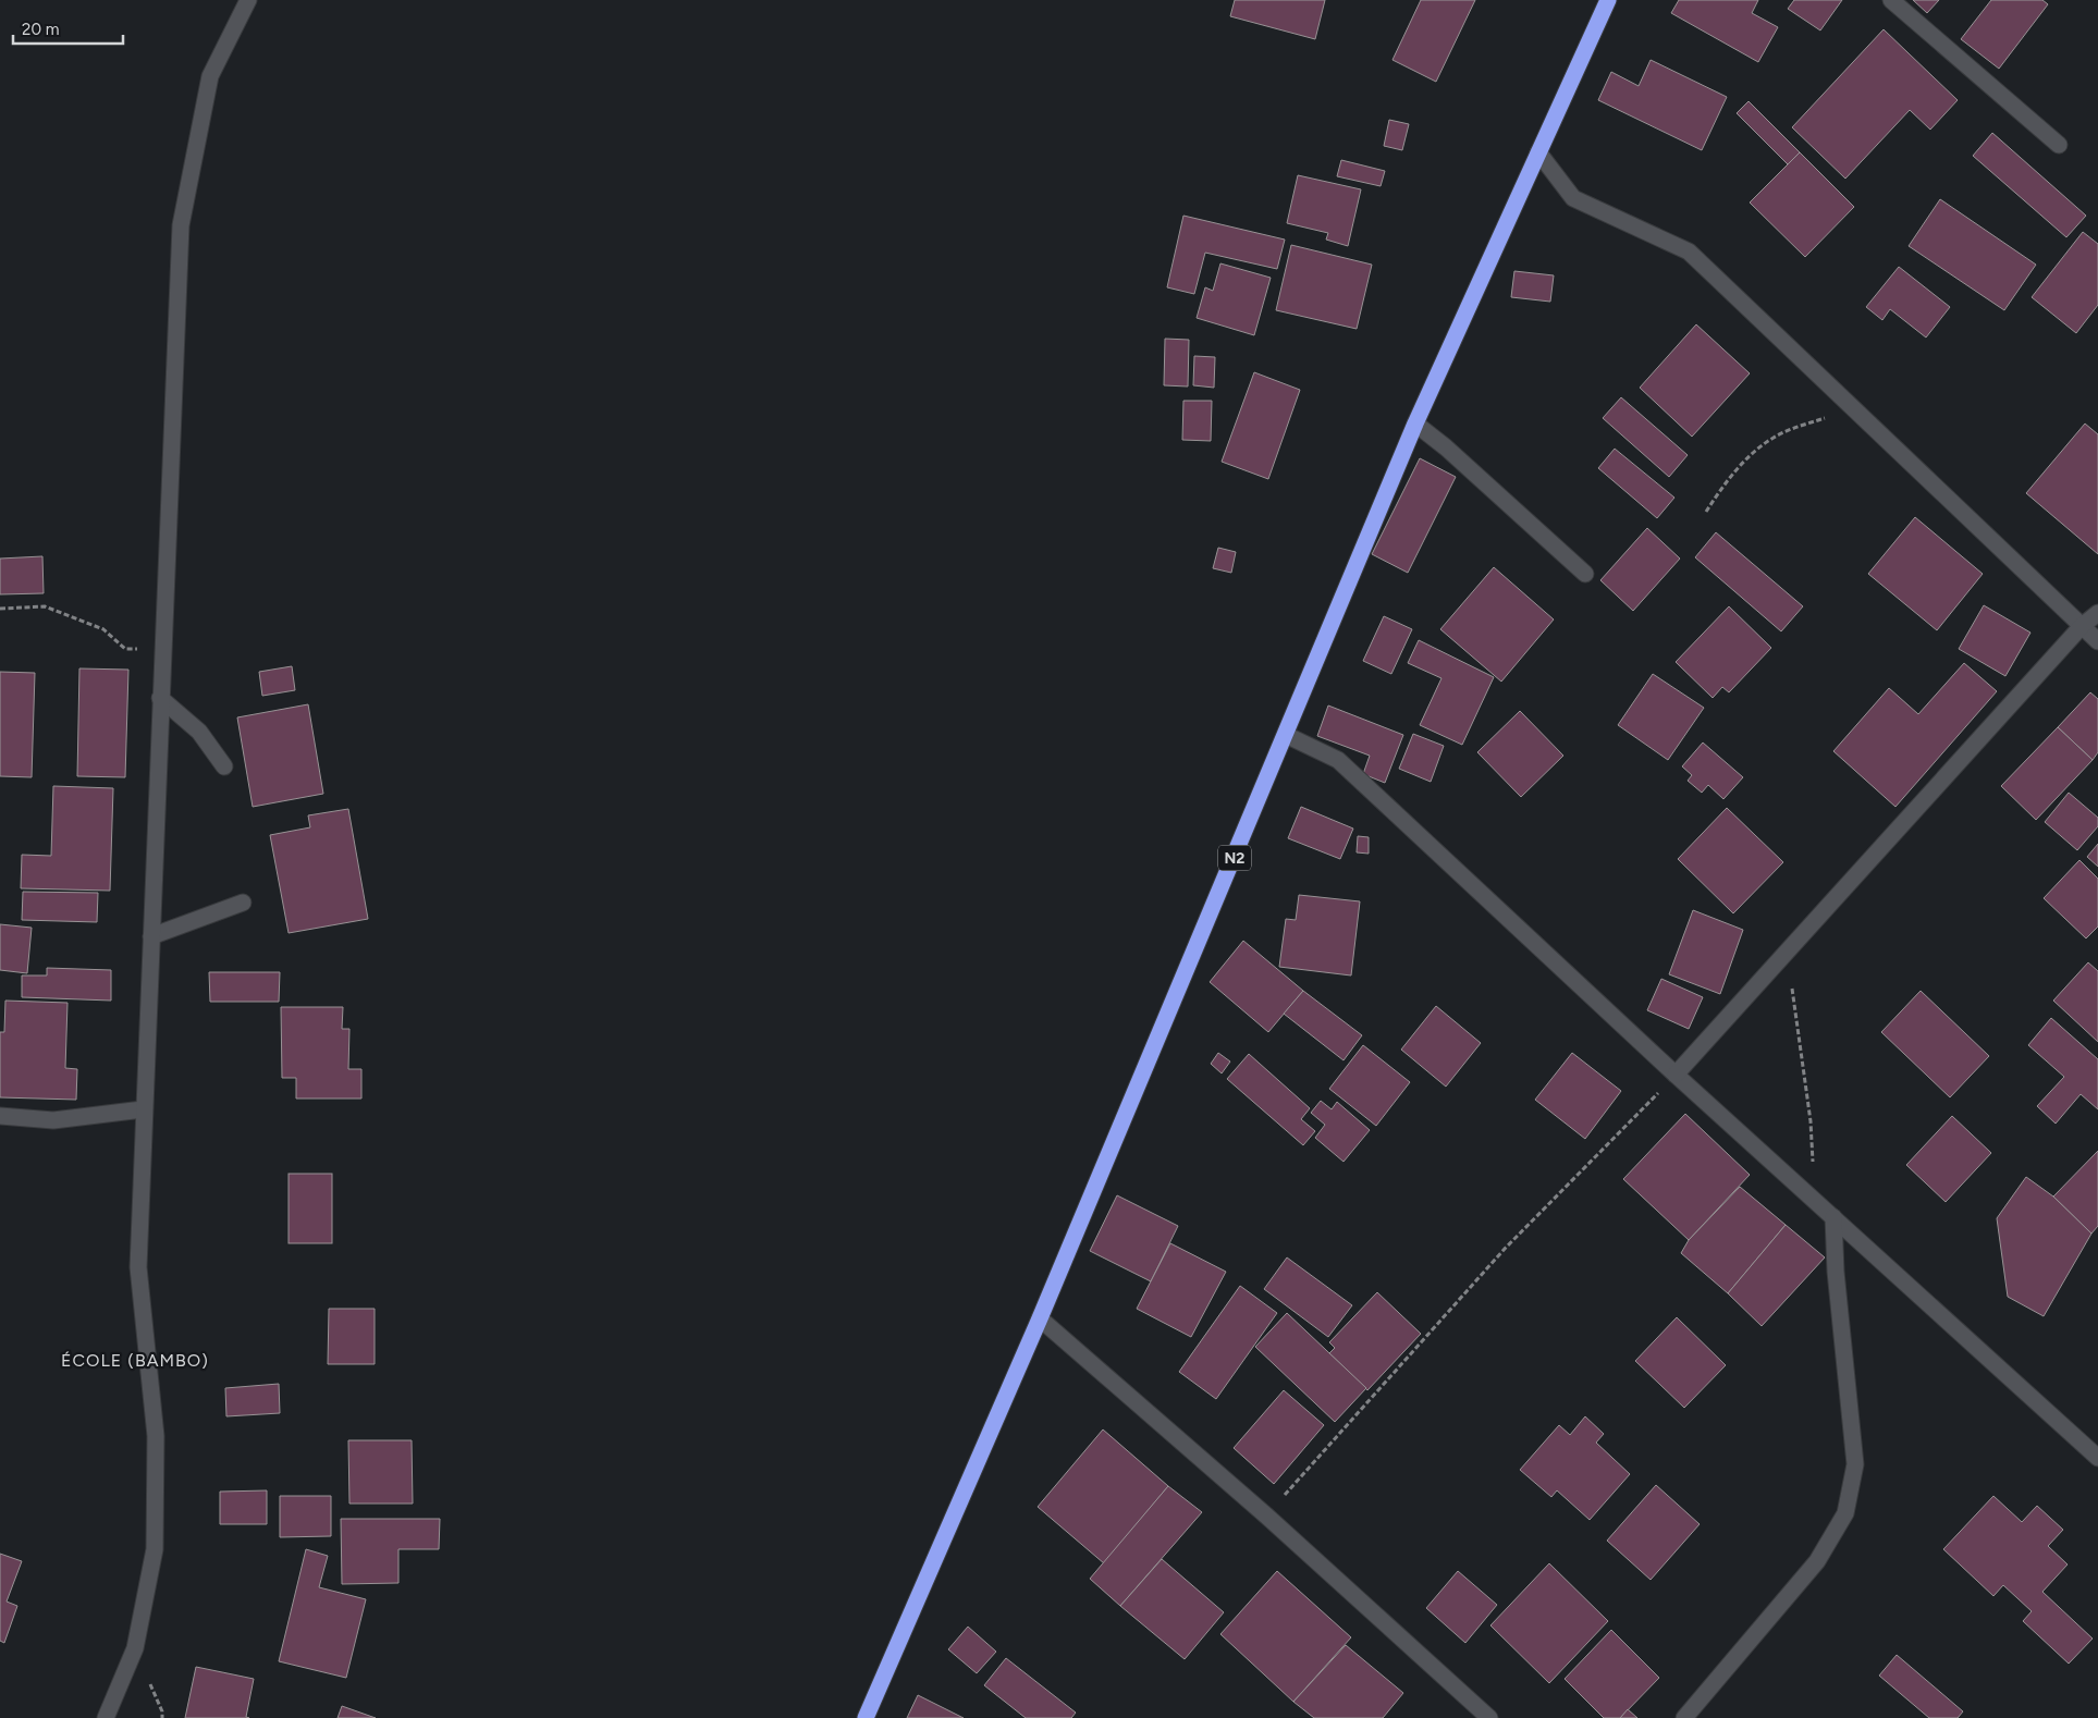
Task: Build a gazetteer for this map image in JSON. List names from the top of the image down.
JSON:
{
  "streets": {
    "highway": ["N2"]
  },
  "districts": ["ÉCOLE (BAMBO)"],
  "scale_bar": "20 m"
}
